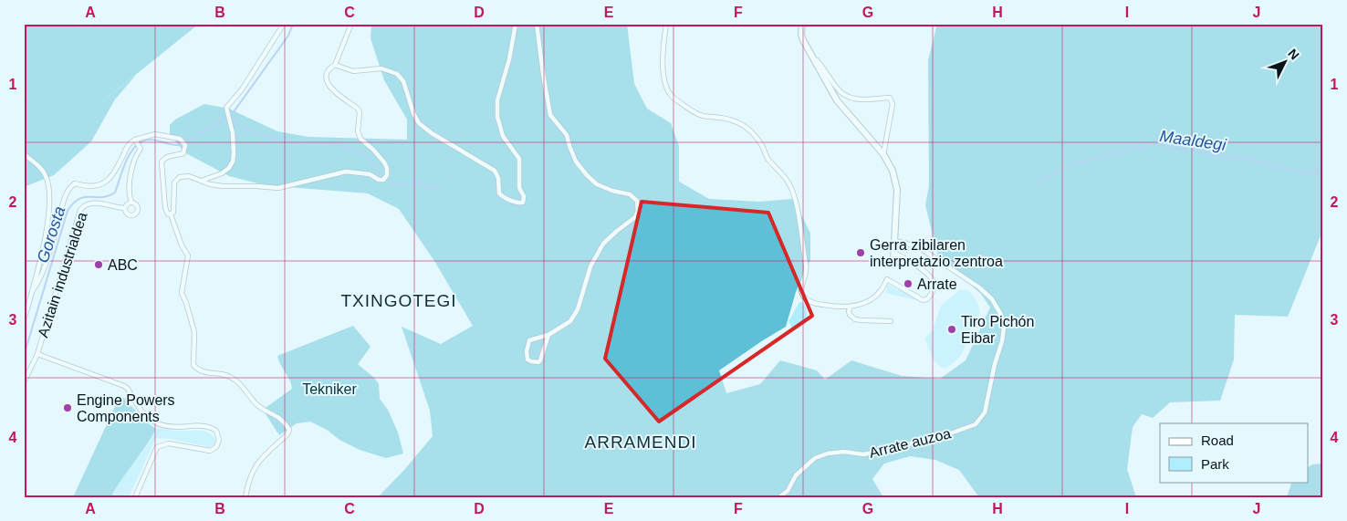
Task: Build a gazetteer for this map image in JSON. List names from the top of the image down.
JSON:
{
  "streets": {
    "street": ["Azitain industrialdea", "Arrate auzoa"]
  },
  "districts": ["TXINGOTEGI", "ARRAMENDI"],
  "water": ["Maaldegi", "Gorosta"],
  "parks": ["Tekniker"],
  "places": [
    "Gerra zibilaren interpretazio zentroa",
    "ABC",
    "Arrate",
    "Tiro Pichón Eibar",
    "Engine Powers Components"
  ],
  "legend": ["Road", "Park"],
  "north": "top right",
  "grid": {
    "columns": [
      "A",
      "B",
      "C",
      "D",
      "E",
      "F",
      "G",
      "H",
      "I",
      "J"
    ],
    "rows": [
      "1",
      "2",
      "3",
      "4"
    ]
  }
}
